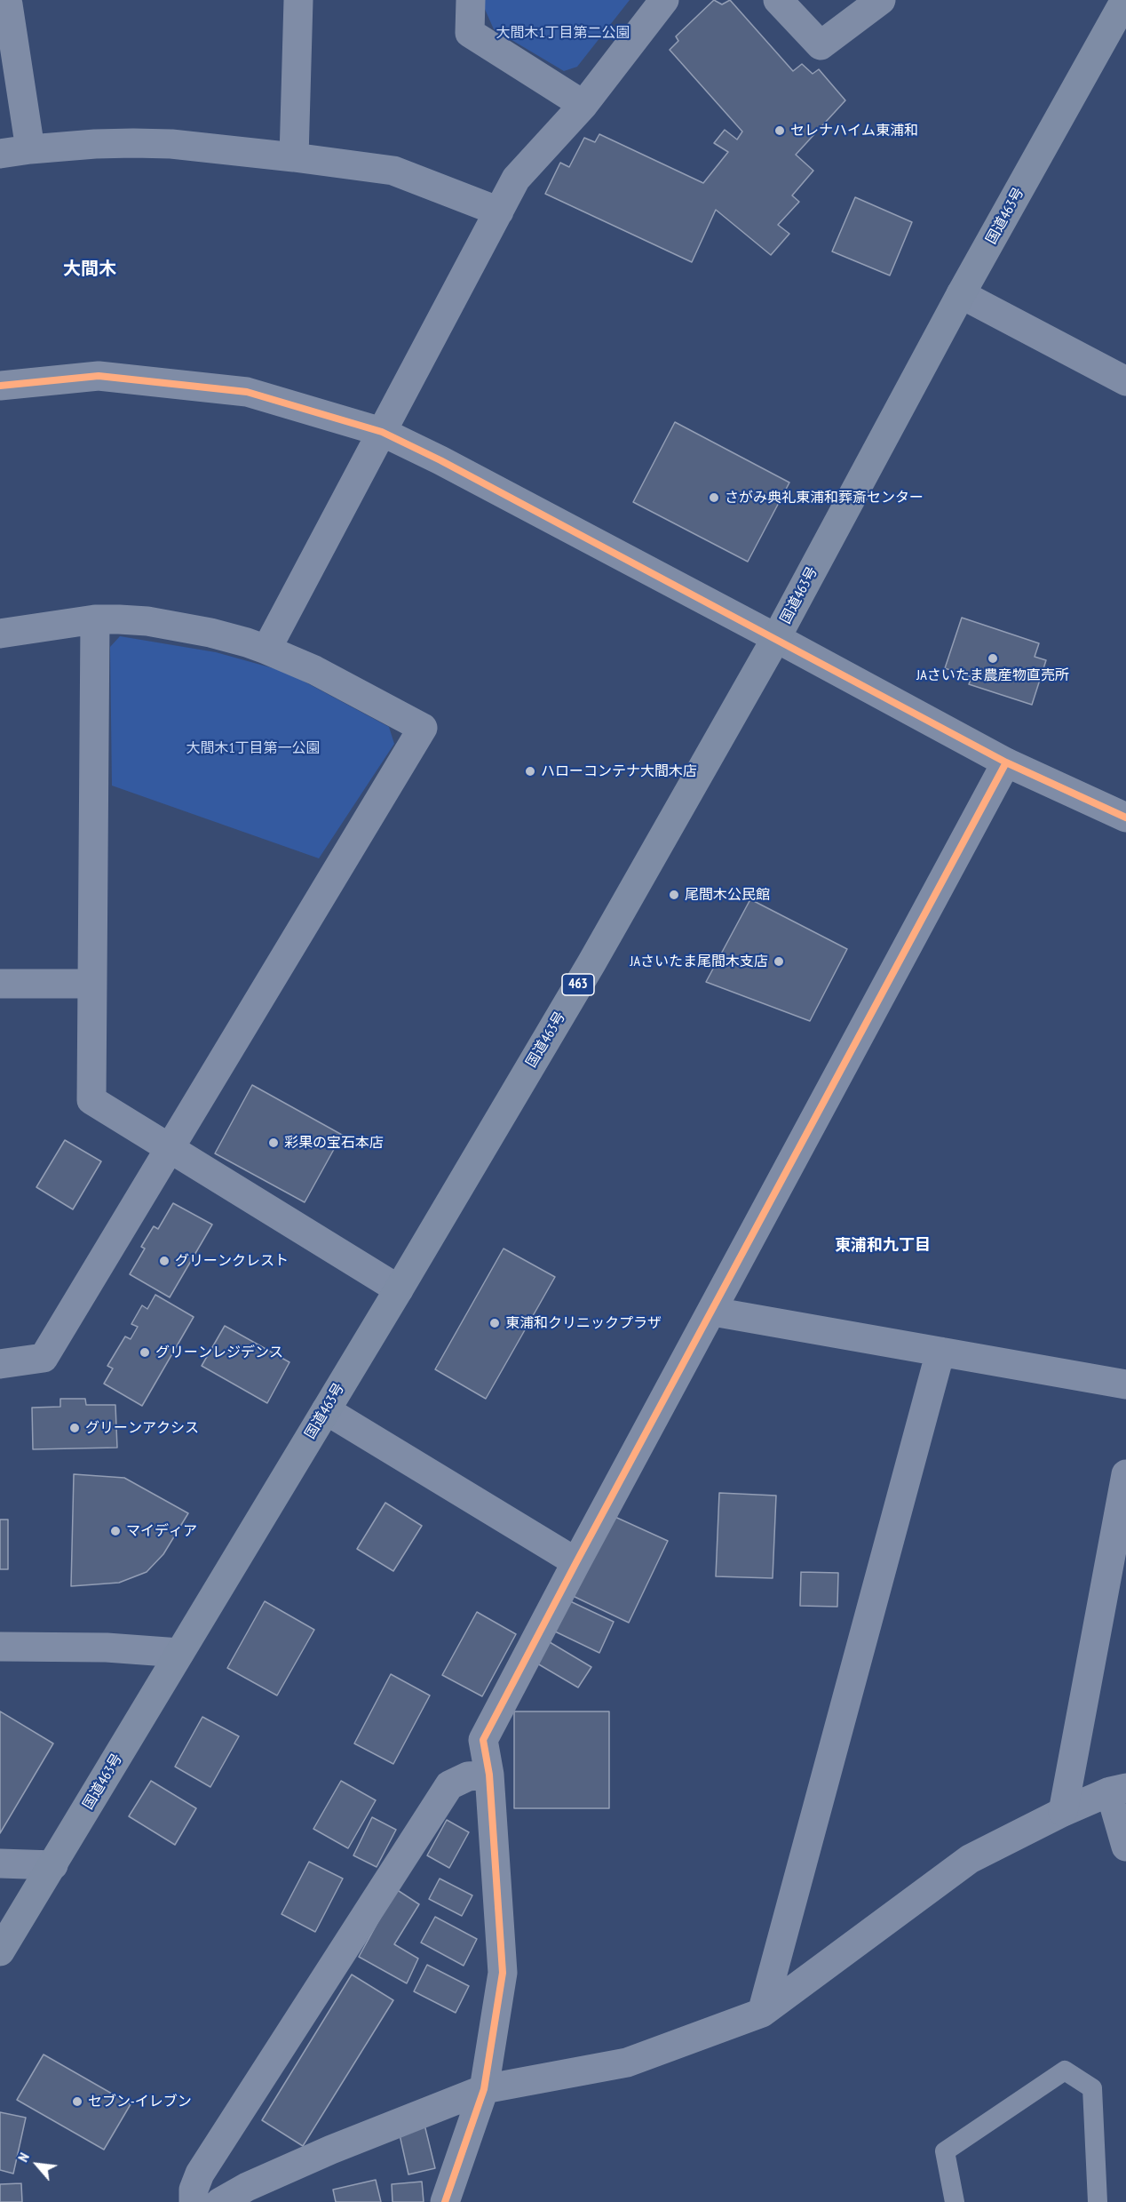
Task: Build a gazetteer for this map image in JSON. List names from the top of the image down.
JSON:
{
  "streets": {
    "highway": ["国道463号", "463"]
  },
  "districts": ["大間木", "東浦和九丁目"],
  "parks": ["大間木1丁目第二公園", "大間木1丁目第一公園"],
  "places": [
    "セレナハイム東浦和",
    "さがみ典礼東浦和葬斎センター",
    "JAさいたま農産物直売所",
    "ハローコンテナ大間木店",
    "尾間木公民館",
    "JAさいたま尾間木支店",
    "彩果の宝石本店",
    "グリーンクレスト",
    "東浦和クリニックプラザ",
    "グリーンレジデンス",
    "グリーンアクシス",
    "マイディア",
    "セブン-イレブン"
  ],
  "north": "top left"
}
